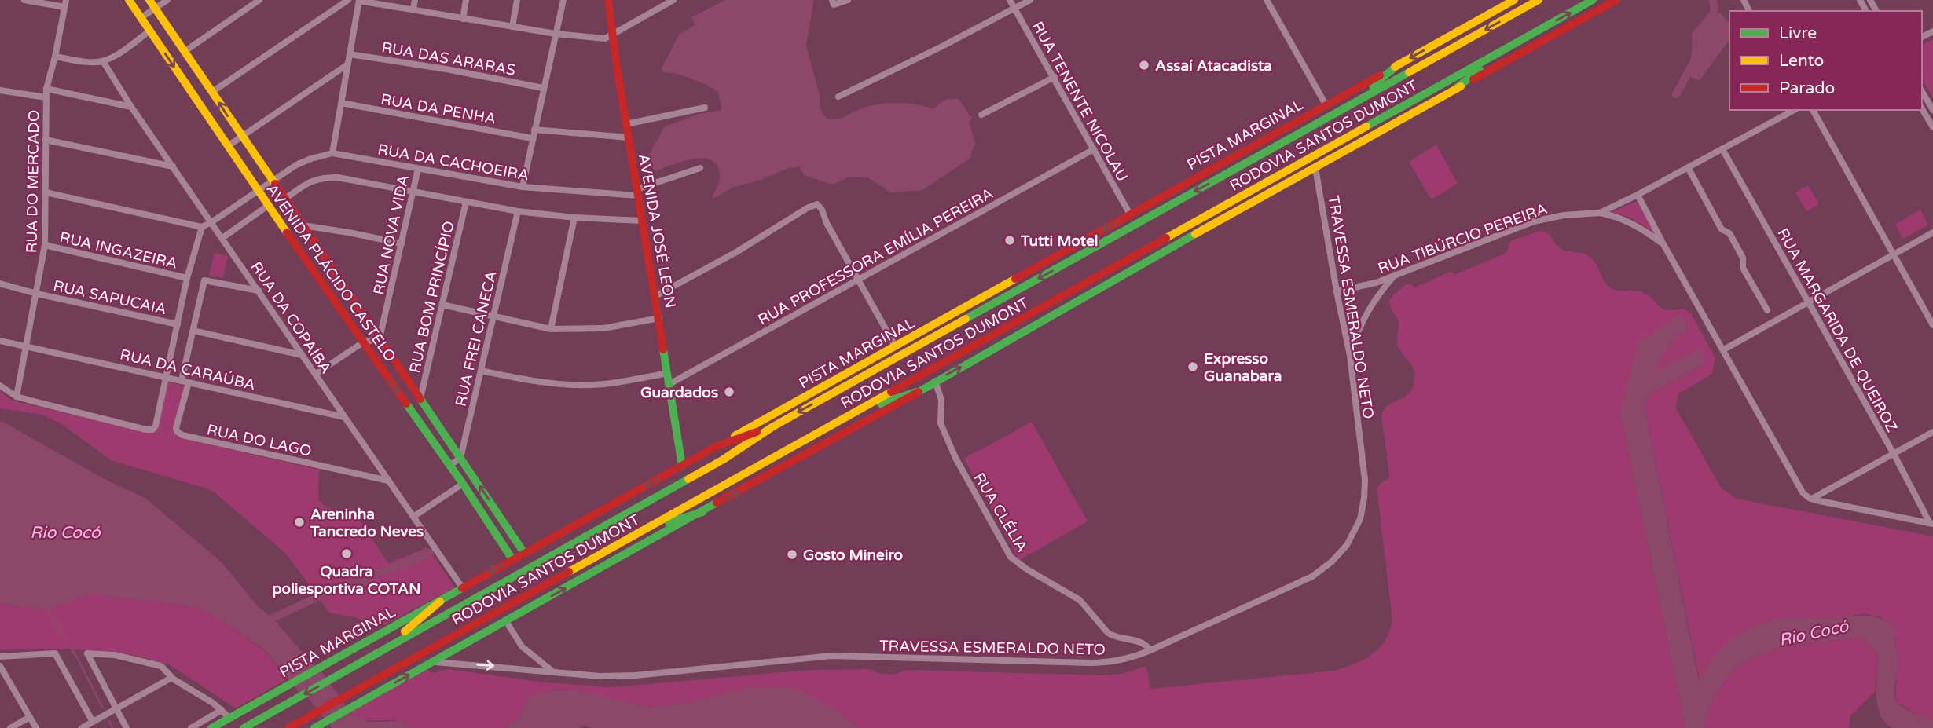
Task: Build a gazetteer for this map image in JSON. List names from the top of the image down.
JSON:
{
  "streets": {
    "main road": [
      "PISTA MARGINAL",
      "RODOVIA SANTOS DUMONT",
      "AVENIDA JOSÉ LEON",
      "AVENIDA PLÁCIDO CASTELO"
    ],
    "street": [
      "RUA DAS ARARAS",
      "RUA TENENTE NICOLAU",
      "RUA DA PENHA",
      "RUA DA CACHOEIRA",
      "RUA DO MERCADO",
      "RUA NOVA VIDA",
      "RUA TIBÚRCIO PEREIRA",
      "RUA INGAZEIRA",
      "RUA PROFESSORA EMÍLIA PEREIRA",
      "RUA SAPUCAIA",
      "RUA BOM PRINCÍPIO",
      "TRAVESSA ESMERALDO NETO",
      "RUA DA COPAÍBA",
      "RUA MARGARIDA DE QUEIROZ",
      "RUA FREI CANECA",
      "RUA DA CARAÚBA",
      "RUA DO LAGO",
      "RUA CLÉLIA"
    ]
  },
  "crossings": [
    ["RUA TENENTE NICOLAU", "PISTA MARGINAL"],
    ["RUA TENENTE NICOLAU", "RUA PROFESSORA EMÍLIA PEREIRA"],
    ["PISTA MARGINAL", "AVENIDA JOSÉ LEON"],
    ["PISTA MARGINAL", "AVENIDA PLÁCIDO CASTELO"],
    ["PISTA MARGINAL", "RUA DA COPAÍBA"],
    ["RUA DA CACHOEIRA", "AVENIDA JOSÉ LEON"],
    ["RUA DA CACHOEIRA", "RUA NOVA VIDA"],
    ["RUA DA CACHOEIRA", "AVENIDA PLÁCIDO CASTELO"],
    ["RUA DA CACHOEIRA", "RUA DA COPAÍBA"],
    ["RUA DO MERCADO", "RUA INGAZEIRA"],
    ["RUA DO MERCADO", "RUA SAPUCAIA"],
    ["RUA DO MERCADO", "RUA DA CARAÚBA"],
    ["AVENIDA JOSÉ LEON", "RUA PROFESSORA EMÍLIA PEREIRA"],
    ["RUA NOVA VIDA", "AVENIDA PLÁCIDO CASTELO"],
    ["RUA TIBÚRCIO PEREIRA", "TRAVESSA ESMERALDO NETO"],
    ["RUA TIBÚRCIO PEREIRA", "RUA MARGARIDA DE QUEIROZ"],
    ["AVENIDA PLÁCIDO CASTELO", "RUA BOM PRINCÍPIO"],
    ["AVENIDA PLÁCIDO CASTELO", "RUA FREI CANECA"],
    ["TRAVESSA ESMERALDO NETO", "RUA CLÉLIA"],
    ["RUA DA COPAÍBA", "RUA DA CARAÚBA"],
    ["RUA DA COPAÍBA", "RUA DO LAGO"],
    ["RUA DA CARAÚBA", "RUA DO LAGO"]
  ],
  "water": ["Rio Cocó"],
  "places": [
    "Assaí Atacadista",
    "Tutti Motel",
    "Expresso Guanabara",
    "Guardados",
    "Areninha Tancredo Neves",
    "Quadra poliesportiva COTAN",
    "Gosto Mineiro"
  ],
  "legend": ["Livre", "Lento", "Parado"]
}
